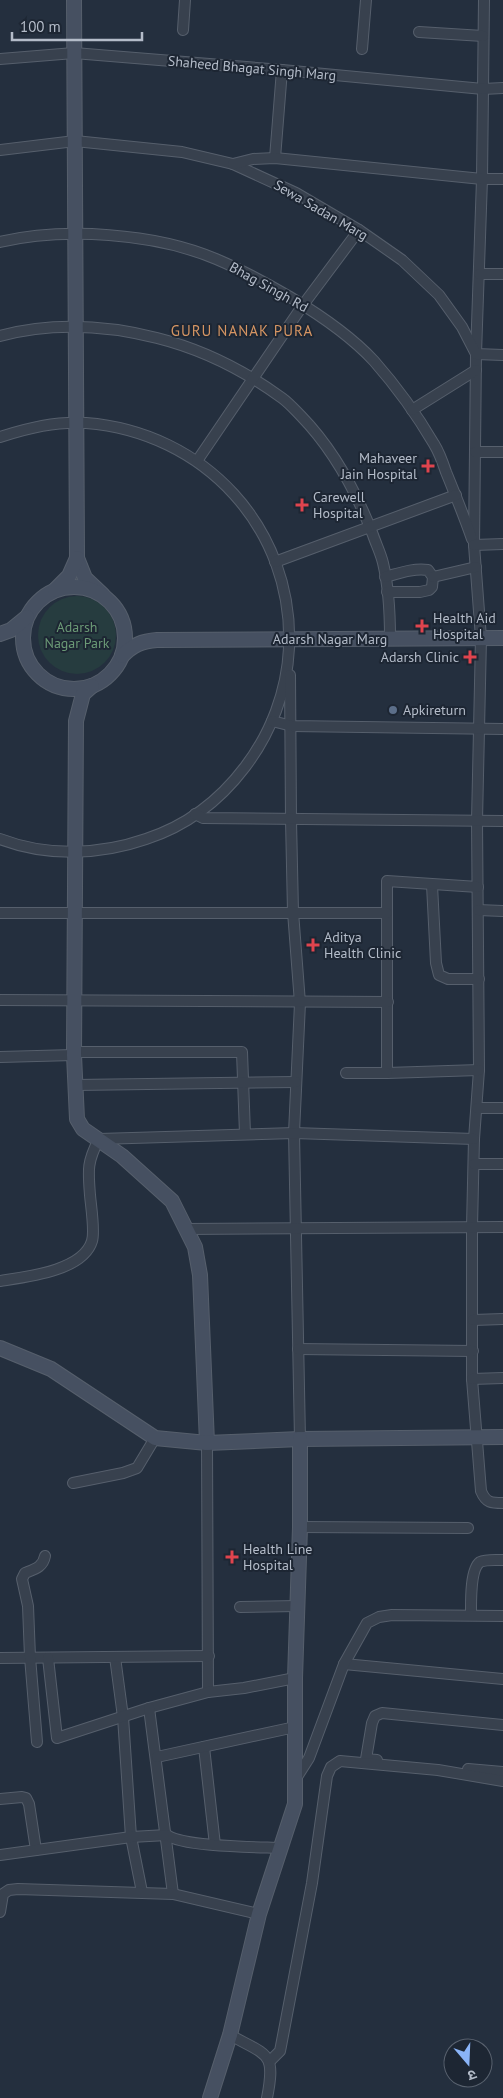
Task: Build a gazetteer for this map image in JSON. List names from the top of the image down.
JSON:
{
  "streets": {
    "street": [
      "Shaheed Bhagat Singh Marg",
      "Sewa Sadan Marg",
      "Bhag Singh Rd",
      "Adarsh Nagar Marg"
    ]
  },
  "districts": ["GURU NANAK PURA"],
  "parks": ["Adarsh Nagar Park"],
  "places": {
    "health": [
      "Mahaveer Jain Hospital",
      "Carewell Hospital",
      "Health Aid Hospital",
      "Adarsh Clinic",
      "Aditya Health Clinic",
      "Health Line Hospital"
    ],
    "other": ["Apkireturn"]
  },
  "scale_bar": "100 m",
  "north": "bottom"
}
